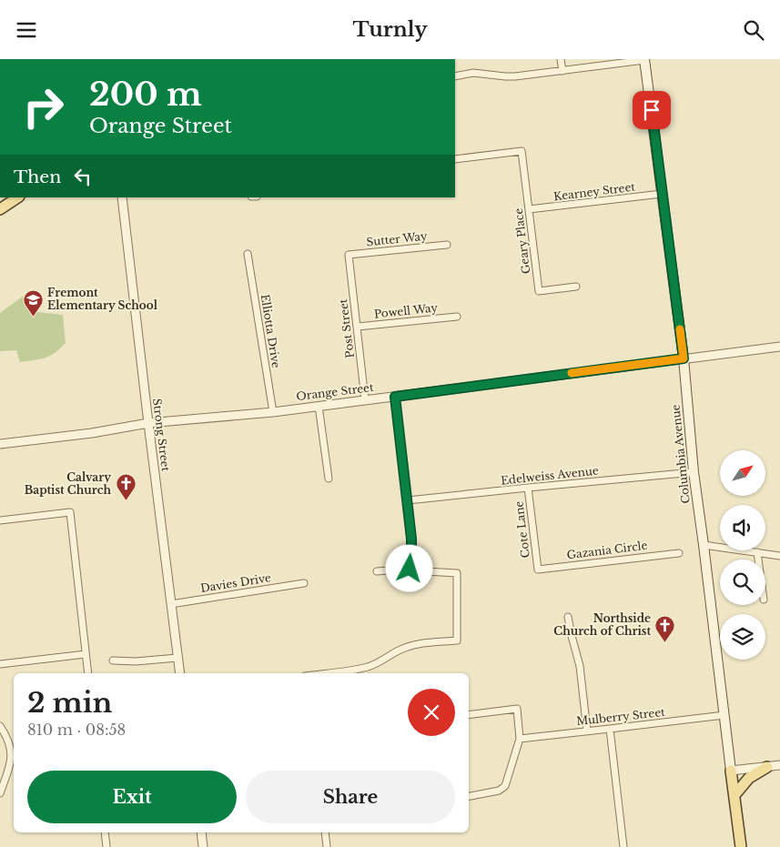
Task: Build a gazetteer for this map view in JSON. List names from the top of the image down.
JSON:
{
  "streets": {
    "main road": ["Columbia Avenue"],
    "street": [
      "Kearney Street",
      "Sutter Way",
      "Geary Place",
      "Powell Way",
      "Post Street",
      "Elliotta Drive",
      "Orange Street",
      "Strong Street",
      "Edelweiss Avenue",
      "Cote Lane",
      "Gazania Circle",
      "Davies Drive",
      "Mulberry Street"
    ]
  },
  "crossings": [
    ["Kearney Street", "Geary Place"],
    ["Kearney Street", "Columbia Avenue"],
    ["Sutter Way", "Post Street"],
    ["Powell Way", "Post Street"],
    ["Post Street", "Orange Street"],
    ["Elliotta Drive", "Orange Street"],
    ["Orange Street", "Strong Street"],
    ["Orange Street", "Columbia Avenue"],
    ["Strong Street", "Davies Drive"],
    ["Columbia Avenue", "Edelweiss Avenue"],
    ["Columbia Avenue", "Mulberry Street"],
    ["Edelweiss Avenue", "Cote Lane"],
    ["Cote Lane", "Gazania Circle"]
  ],
  "places": {
    "school or university": ["Fremont Elementary School"],
    "church": ["Calvary Baptist Church", "Northside Church of Christ"]
  },
  "north": "top right",
  "page": {
    "header": "Turnly",
    "turn": ["200 m", "Orange Street"],
    "then": "Then",
    "heading": ["2 min", "810 m · 08:58"],
    "buttons": ["Exit", "Share"]
  }
}
